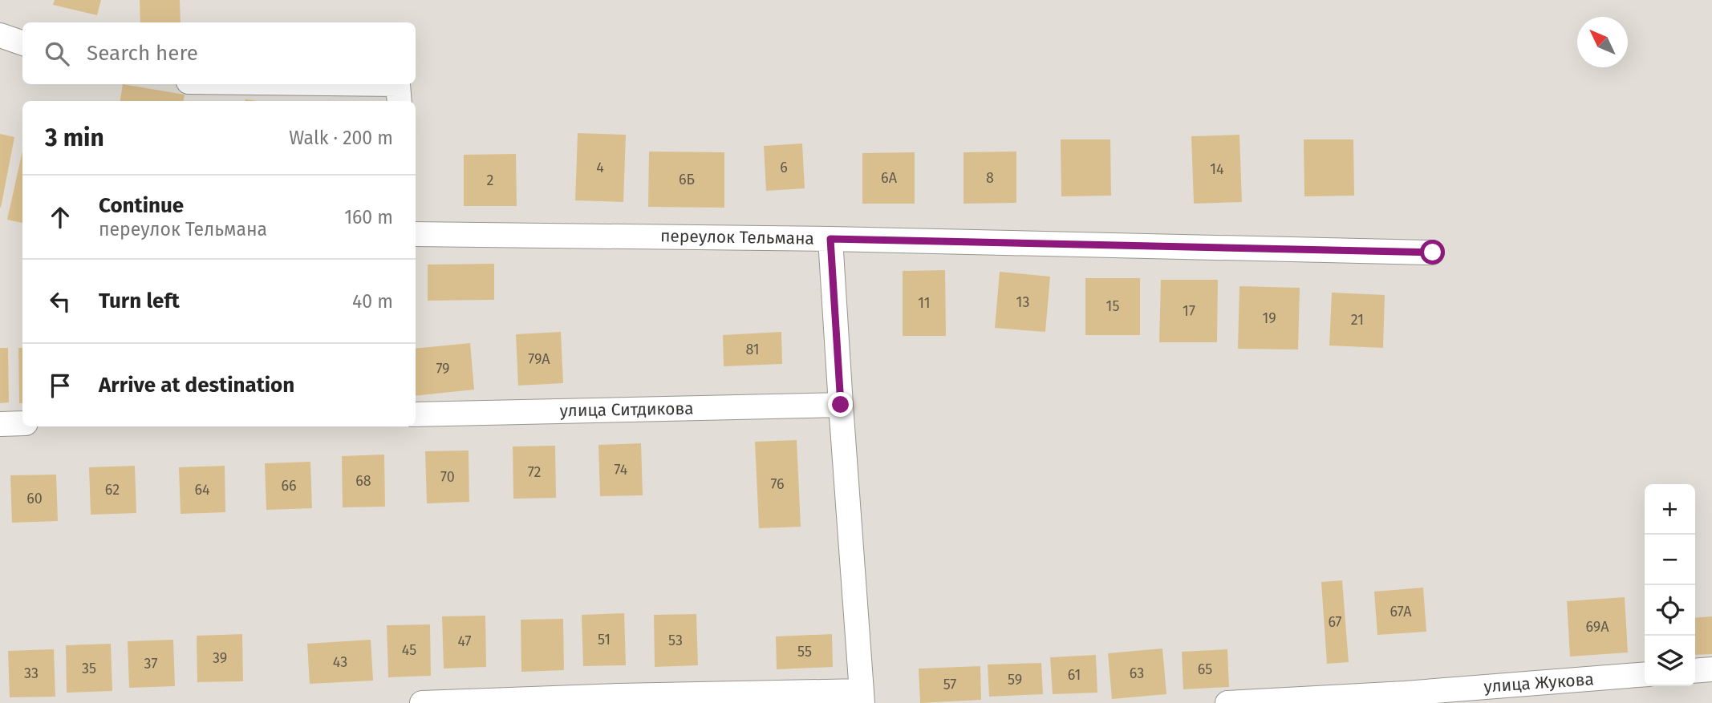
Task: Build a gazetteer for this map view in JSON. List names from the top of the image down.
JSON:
{
  "streets": {
    "street": ["переулок Тельмана", "улица Ситдикова", "улица Жукова"]
  },
  "house_numbers": [
    "4",
    "6",
    "14",
    "6А",
    "8",
    "6Б",
    "2",
    "13",
    "11",
    "15",
    "17",
    "19",
    "21",
    "81",
    "79А",
    "79",
    "74",
    "72",
    "70",
    "68",
    "76",
    "66",
    "62",
    "64",
    "60",
    "67А",
    "67",
    "69А",
    "51",
    "53",
    "47",
    "45",
    "55",
    "39",
    "43",
    "37",
    "35",
    "65",
    "33",
    "63",
    "61",
    "59",
    "57"
  ],
  "north": "top left",
  "page": {
    "search": "Search here",
    "heading": ["3 min", "Walk · 200 m"],
    "list": [
      ["Continue", "переулок Тельмана", "160 m"],
      ["Turn left", "40 m"],
      "Arrive at destination"
    ],
    "map_buttons": ["+", "−"]
  }
}
